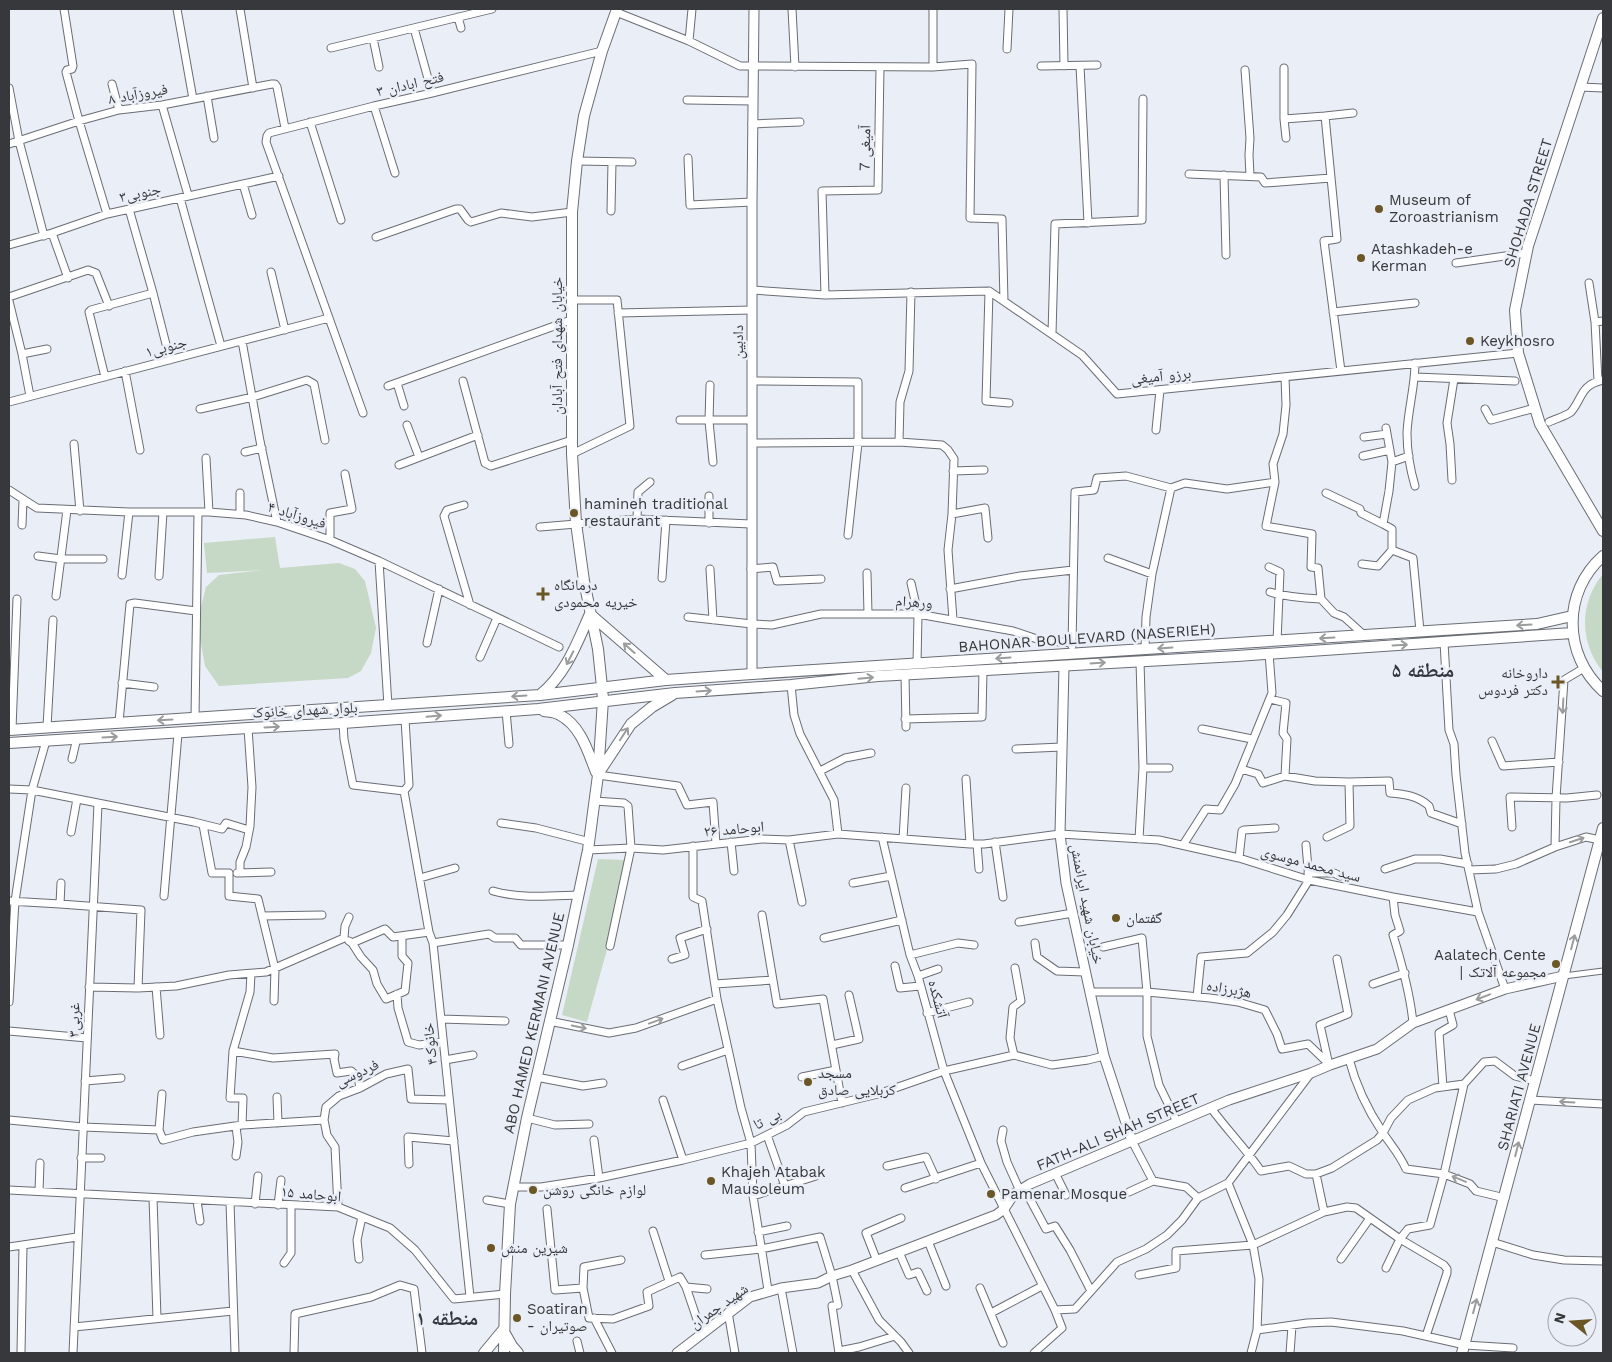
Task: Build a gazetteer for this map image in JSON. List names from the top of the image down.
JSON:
{
  "streets": {
    "main road": [
      "SHOHADA STREET",
      "خیابان شهدای فتح آبادان",
      "BAHONAR BOULEVARD (NASERIEH)",
      "بلوار شهدای خانوک",
      "ABO HAMED KERMANI AVENUE",
      "SHARIATI AVENUE"
    ],
    "street": [
      "فتح ابادان ۳",
      "فیروزآباد ۸",
      "آمیغی 7",
      "جنوبی۳",
      "دادبین",
      "جنوبی۱",
      "برزو آمیغی",
      "فیروزآباد ۴",
      "ورهرام",
      "ابوحامد ۲۶",
      "سید محمد موسوی",
      "خیابان شهید ایرانمنش",
      "هژبرزاده",
      "آتشکده",
      "غربی۳",
      "خانوک۴",
      "فردوسی",
      "بی تا",
      "FATH-ALI SHAH STREET",
      "ابوحامد ۱۵",
      "شهید چمران"
    ]
  },
  "crossings": [
    ["فتح ابادان ۳", "فیروزآباد ۸"],
    ["فتح ابادان ۳", "جنوبی۳"],
    ["فتح ابادان ۳", "خیابان شهدای فتح آبادان"],
    ["SHOHADA STREET", "برزو آمیغی"],
    ["دادبین", "ورهرام"],
    ["دادبین", "BAHONAR BOULEVARD (NASERIEH)"],
    ["خیابان شهدای فتح آبادان", "BAHONAR BOULEVARD (NASERIEH)"],
    ["خیابان شهدای فتح آبادان", "بلوار شهدای خانوک"],
    ["خیابان شهدای فتح آبادان", "ABO HAMED KERMANI AVENUE"],
    ["ورهرام", "BAHONAR BOULEVARD (NASERIEH)"],
    ["BAHONAR BOULEVARD (NASERIEH)", "بلوار شهدای خانوک"],
    ["BAHONAR BOULEVARD (NASERIEH)", "خیابان شهید ایرانمنش"],
    ["BAHONAR BOULEVARD (NASERIEH)", "ABO HAMED KERMANI AVENUE"],
    ["بلوار شهدای خانوک", "ABO HAMED KERMANI AVENUE"],
    ["ابوحامد ۲۶", "سید محمد موسوی"],
    ["ابوحامد ۲۶", "آتشکده"],
    ["ابوحامد ۲۶", "ABO HAMED KERMANI AVENUE"],
    ["سید محمد موسوی", "خیابان شهید ایرانمنش"],
    ["خیابان شهید ایرانمنش", "هژبرزاده"],
    ["خیابان شهید ایرانمنش", "FATH-ALI SHAH STREET"],
    ["هژبرزاده", "FATH-ALI SHAH STREET"],
    ["آتشکده", "بی تا"],
    ["آتشکده", "FATH-ALI SHAH STREET"],
    ["غربی۳", "ابوحامد ۱۵"],
    ["ABO HAMED KERMANI AVENUE", "بی تا"],
    ["ABO HAMED KERMANI AVENUE", "ابوحامد ۱۵"],
    ["خانوک۴", "فردوسی"],
    ["خانوک۴", "ابوحامد ۱۵"],
    ["SHARIATI AVENUE", "FATH-ALI SHAH STREET"],
    ["FATH-ALI SHAH STREET", "شهید چمران"]
  ],
  "one_way": ["SHARIATI AVENUE"],
  "districts": ["منطقه ۵", "منطقه ۱"],
  "places": {
    "other": [
      "Museum of Zoroastrianism",
      "Atashkadeh-e Kerman",
      "Keykhosro",
      "hamineh traditional restaurant",
      "گفتمان",
      "Aalatech Cente | مجموعه آلاتک",
      "مسجد کربلایی صادق",
      "Khajeh Atabak Mausoleum",
      "لوازم خانگی روشن",
      "Pamenar Mosque",
      "شیرین منش",
      "Soatiran - صوتیران"
    ],
    "health": ["درمانگاه خیریه محمودی", "داروخانه دکتر فردوس"]
  },
  "north": "left"
}
